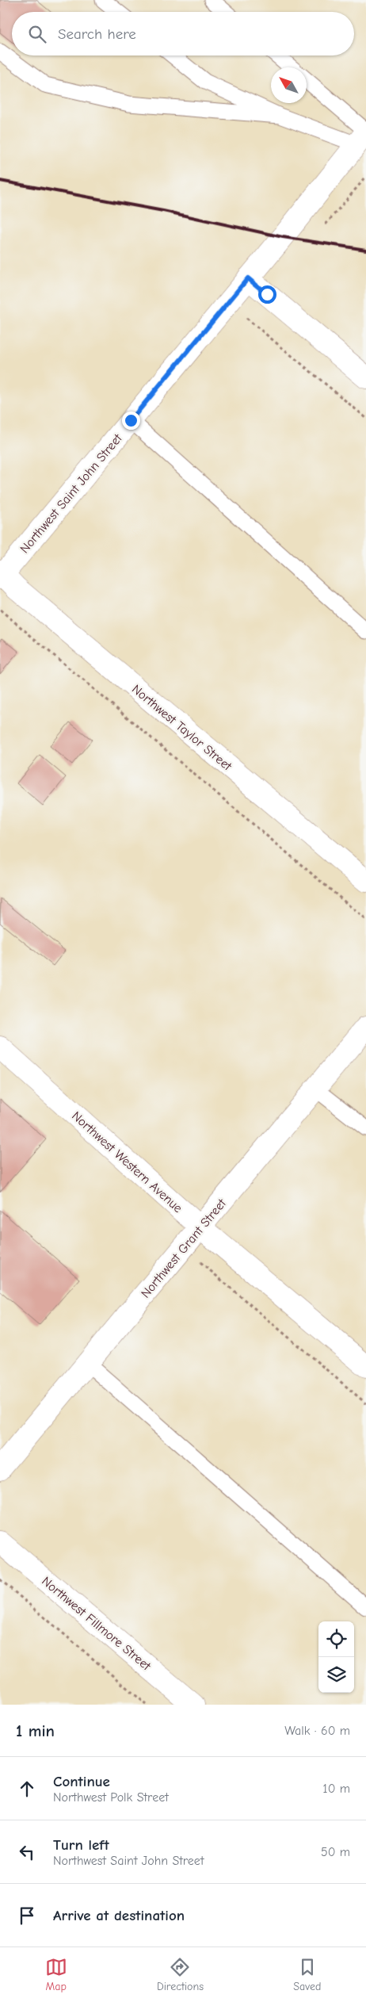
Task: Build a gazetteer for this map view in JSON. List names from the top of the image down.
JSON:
{
  "streets": {
    "street": [
      "Northwest Saint John Street",
      "Northwest Taylor Street",
      "Northwest Western Avenue",
      "Northwest Grant Street",
      "Northwest Fillmore Street"
    ]
  },
  "crossings": [
    ["Northwest Saint John Street", "Northwest Taylor Street"],
    ["Northwest Western Avenue", "Northwest Grant Street"]
  ],
  "north": "top left",
  "page": {
    "search": "Search here",
    "heading": ["1 min", "Walk · 60 m"],
    "list": [
      ["Continue", "Northwest Polk Street", "10 m"],
      ["Turn left", "Northwest Saint John Street", "50 m"],
      "Arrive at destination"
    ],
    "nav": ["Map", "Directions", "Saved"]
  }
}
